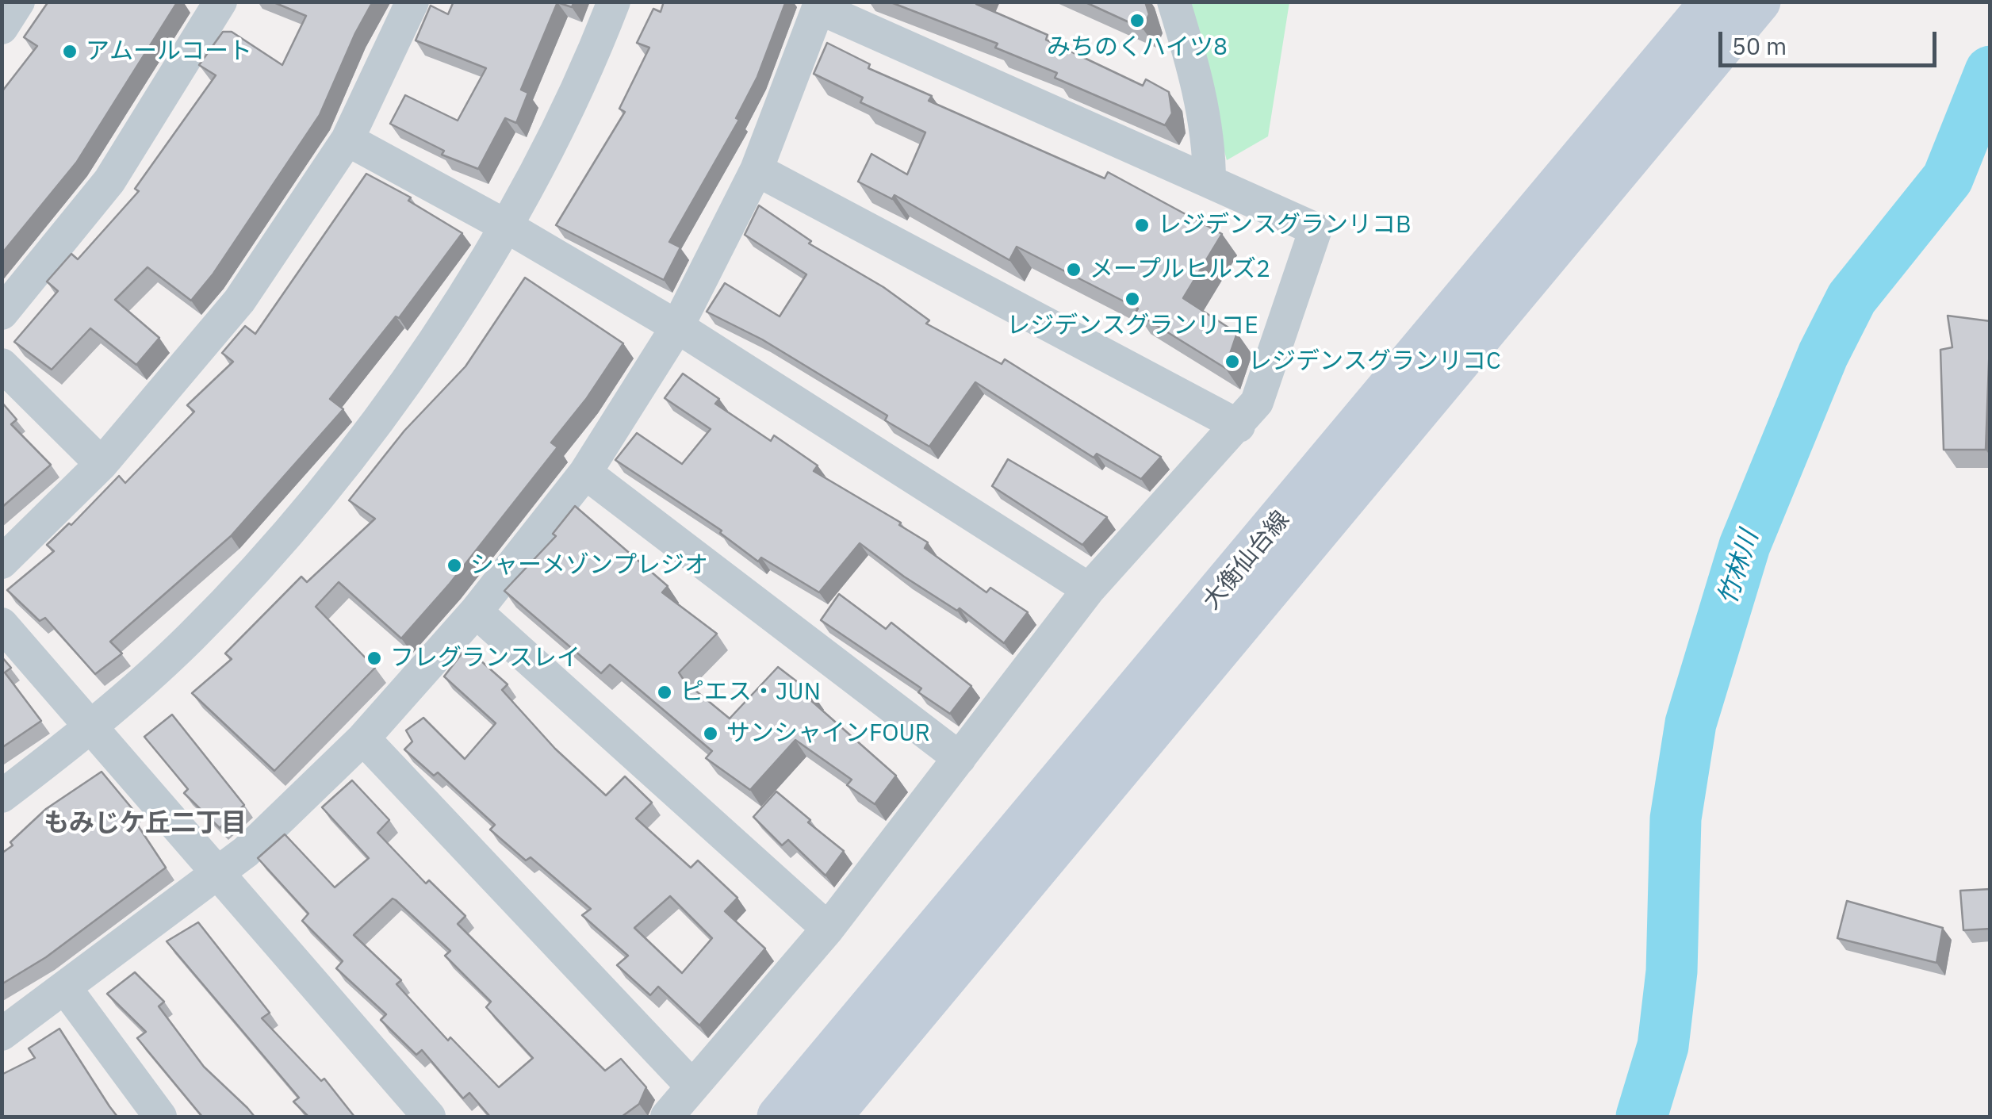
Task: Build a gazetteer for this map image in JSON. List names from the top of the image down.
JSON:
{
  "streets": {
    "main road": ["大衡仙台線"]
  },
  "districts": ["もみじケ丘二丁目"],
  "water": ["竹林川"],
  "places": [
    "みちのくハイツ8",
    "アムールコート",
    "レジデンスグランリコB",
    "メープルヒルズ2",
    "レジデンスグランリコE",
    "レジデンスグランリコC",
    "シャーメゾンプレジオ",
    "フレグランスレイ",
    "ピエス・JUN",
    "サンシャインFOUR"
  ],
  "scale_bar": "50 m"
}
